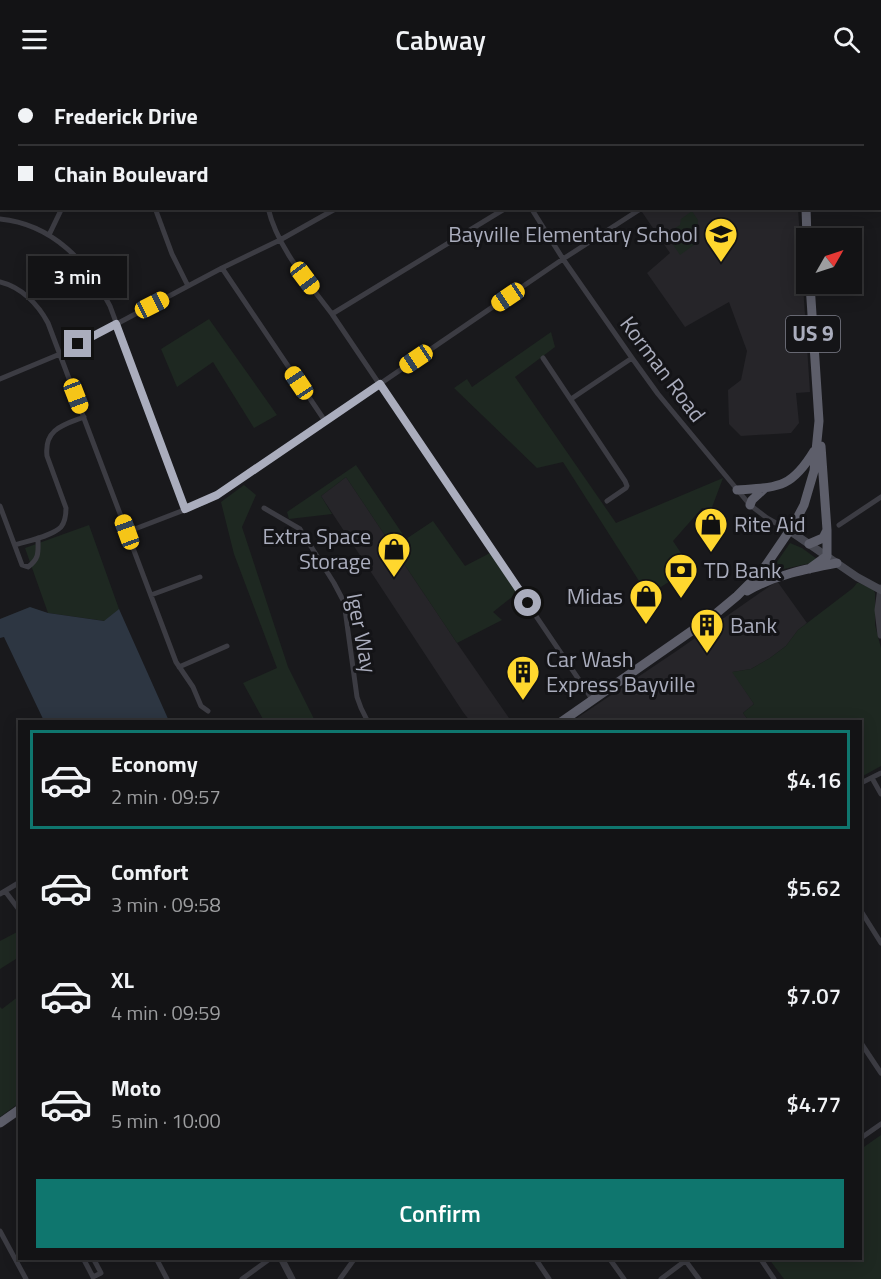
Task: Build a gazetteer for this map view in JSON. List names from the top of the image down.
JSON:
{
  "streets": {
    "highway": ["US 9"],
    "street": ["Korman Road", "Iger Way"]
  },
  "crossings": [
    ["US 9", "Korman Road"]
  ],
  "places": {
    "school or university": ["Bayville Elementary School"],
    "shop": ["Rite Aid", "Extra Space Storage", "Midas"],
    "bank": ["TD Bank"],
    "building": ["Bank", "Car Wash Express Bayville"]
  },
  "north": "top right",
  "page": {
    "header": "Cabway",
    "banner": ["Frederick Drive", "Chain Boulevard"],
    "bubble": "3 min",
    "list": [
      {
        "name": "Economy",
        "note": "2 min · 09:57",
        "value": "$4.16"
      },
      {
        "name": "Comfort",
        "note": "3 min · 09:58",
        "value": "$5.62"
      },
      {
        "name": "XL",
        "note": "4 min · 09:59",
        "value": "$7.07"
      },
      {
        "name": "Moto",
        "note": "5 min · 10:00",
        "value": "$4.77"
      }
    ],
    "buttons": "Confirm"
  }
}
